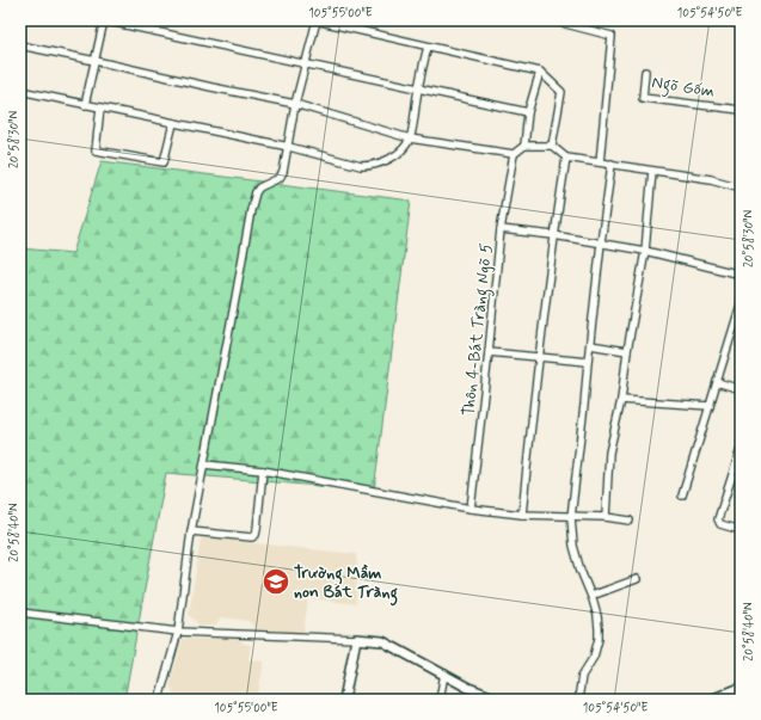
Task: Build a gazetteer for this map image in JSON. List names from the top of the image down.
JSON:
{
  "streets": {
    "street": ["Ngõ Gốm", "Thôn 4-Bát Tràng Ngõ 5"]
  },
  "places": {
    "school or university": ["Trường Mầm non Bát Tràng"]
  },
  "coordinates": [
    "105°55'00\"E",
    "105°54'50\"E",
    "20°58'30\"N",
    "20°58'40\"N"
  ]
}
